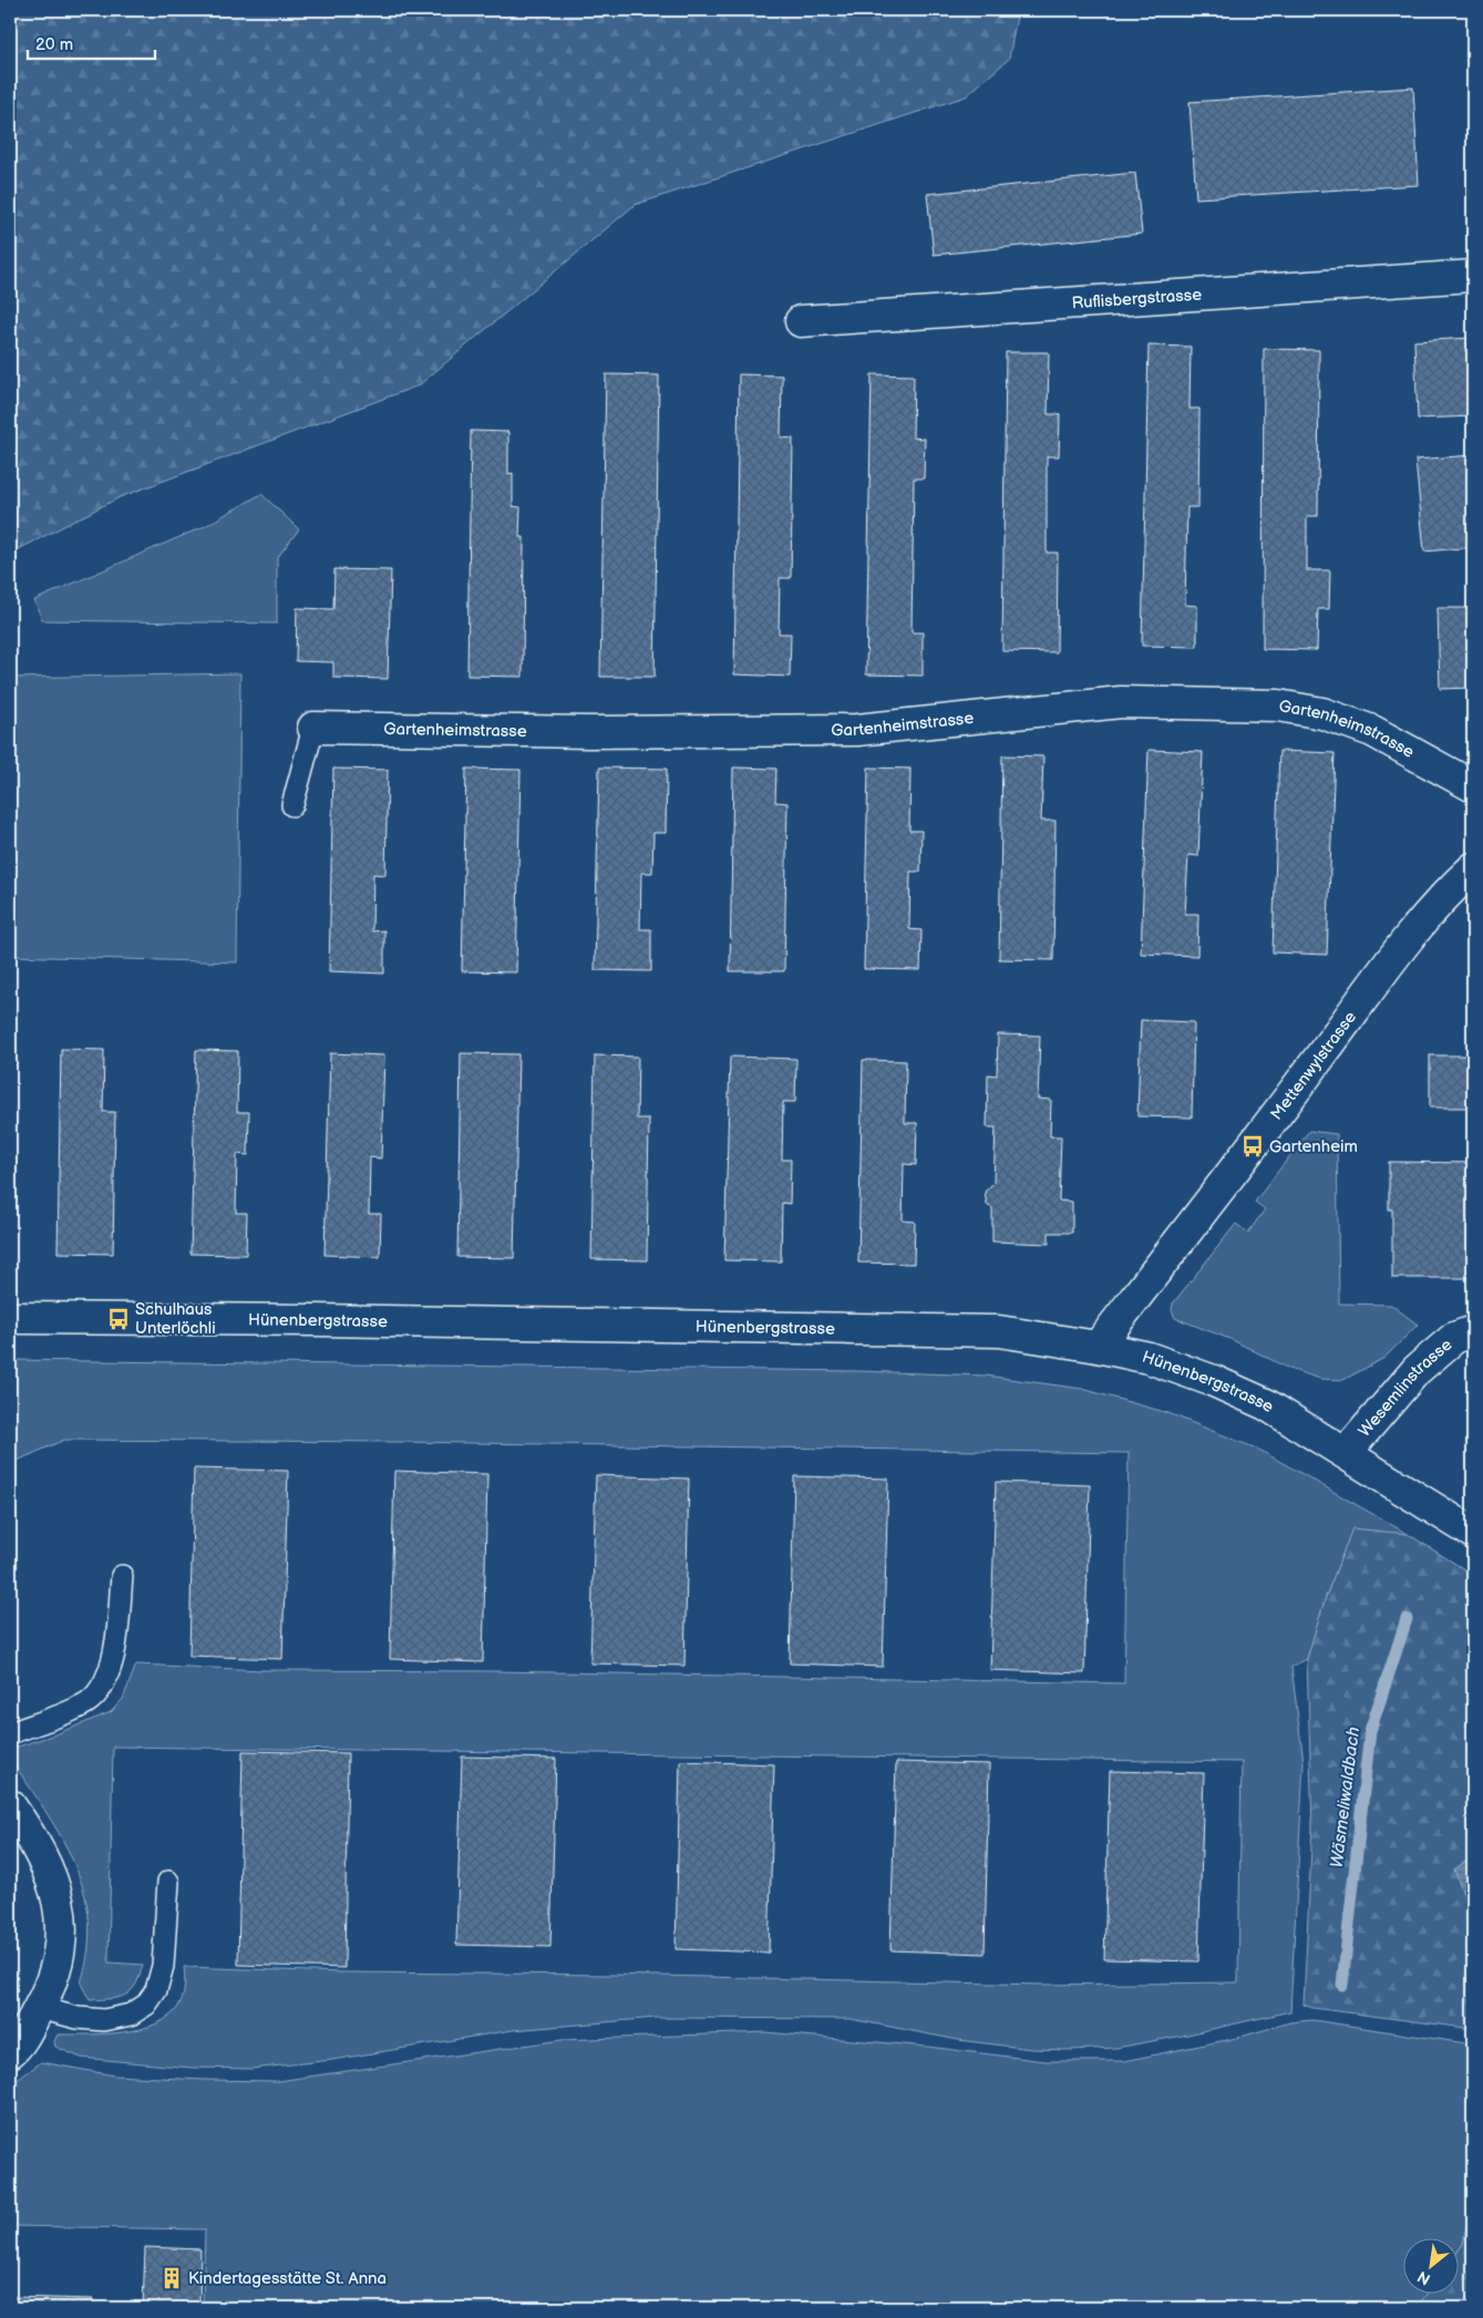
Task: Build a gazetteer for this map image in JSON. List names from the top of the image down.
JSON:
{
  "streets": {
    "street": [
      "Ruflisbergstrasse",
      "Gartenheimstrasse",
      "Mettenwylstrasse",
      "Hünenbergstrasse",
      "Wesemlinstrasse"
    ]
  },
  "crossings": [
    ["Mettenwylstrasse", "Hünenbergstrasse"],
    ["Hünenbergstrasse", "Wesemlinstrasse"]
  ],
  "water": ["Wäsmeliwaldbach"],
  "places": {
    "bus stop": ["Gartenheim", "Schulhaus Unterlöchli"],
    "building": ["Kindertagesstätte St. Anna"]
  },
  "scale_bar": "20 m",
  "north": "bottom left"
}
